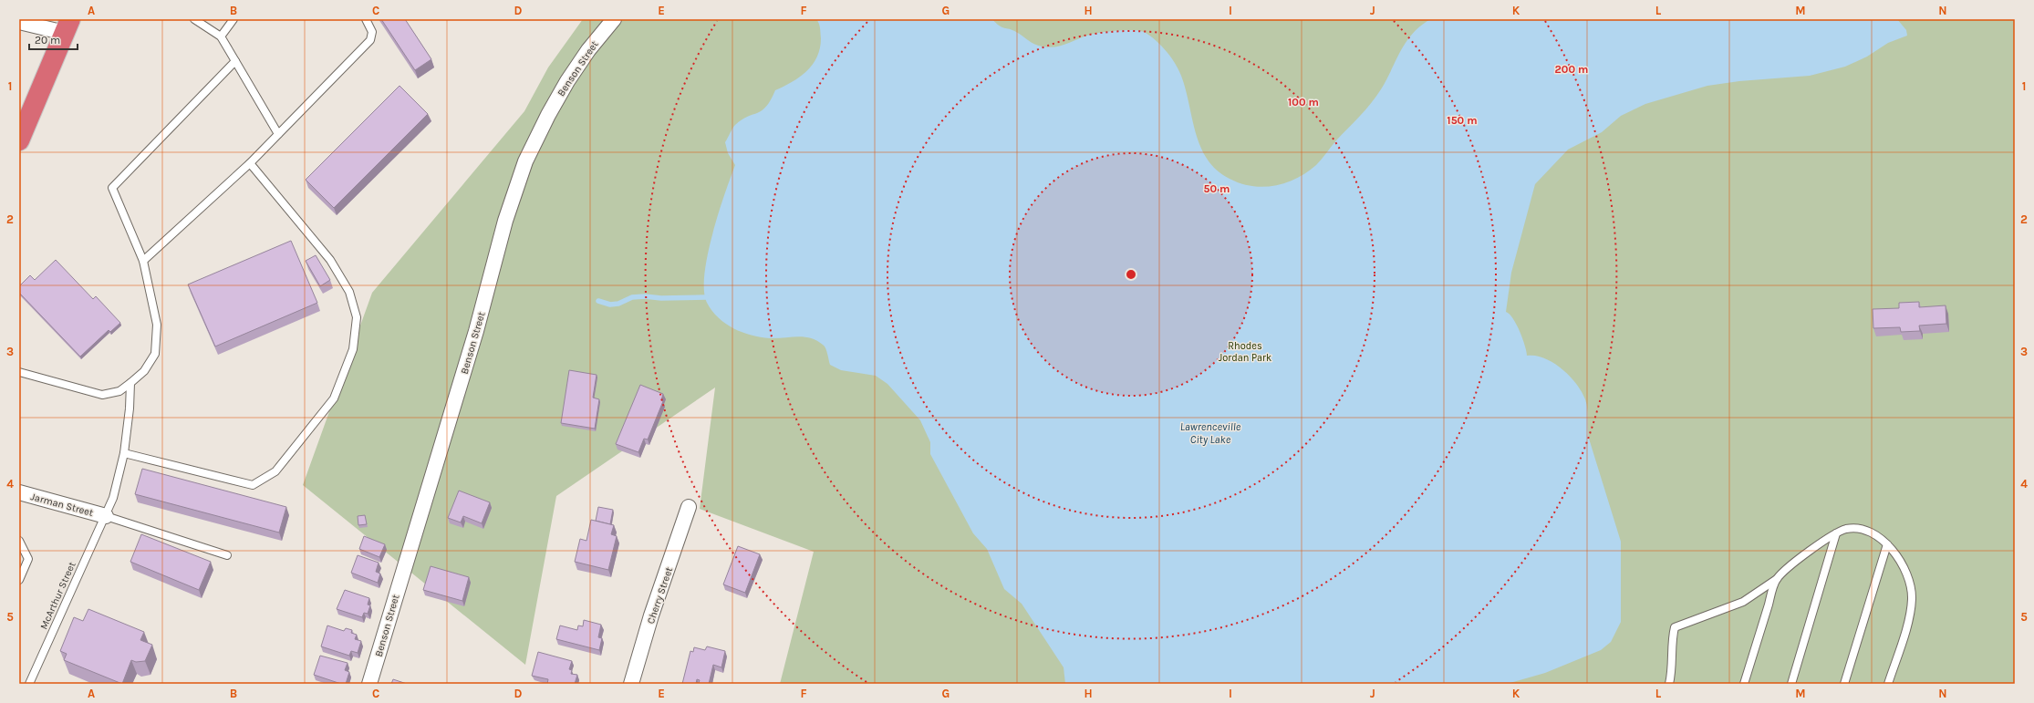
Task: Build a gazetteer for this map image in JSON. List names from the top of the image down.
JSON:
{
  "streets": {
    "street": ["Benson Street", "Jarman Street", "Cherry Street"],
    "lane": ["McArthur Street"]
  },
  "crossings": [
    ["Jarman Street", "McArthur Street"]
  ],
  "water": ["Lawrenceville City Lake"],
  "parks": ["Rhodes Jordan Park"],
  "scale_bar": "20 m",
  "grid": {
    "columns": [
      "A",
      "B",
      "C",
      "D",
      "E",
      "F",
      "G",
      "H",
      "I",
      "J",
      "K",
      "L",
      "M",
      "N"
    ],
    "rows": [
      "1",
      "2",
      "3",
      "4",
      "5"
    ]
  },
  "rings": [
    "200 m",
    "100 m",
    "150 m",
    "50 m"
  ]
}
